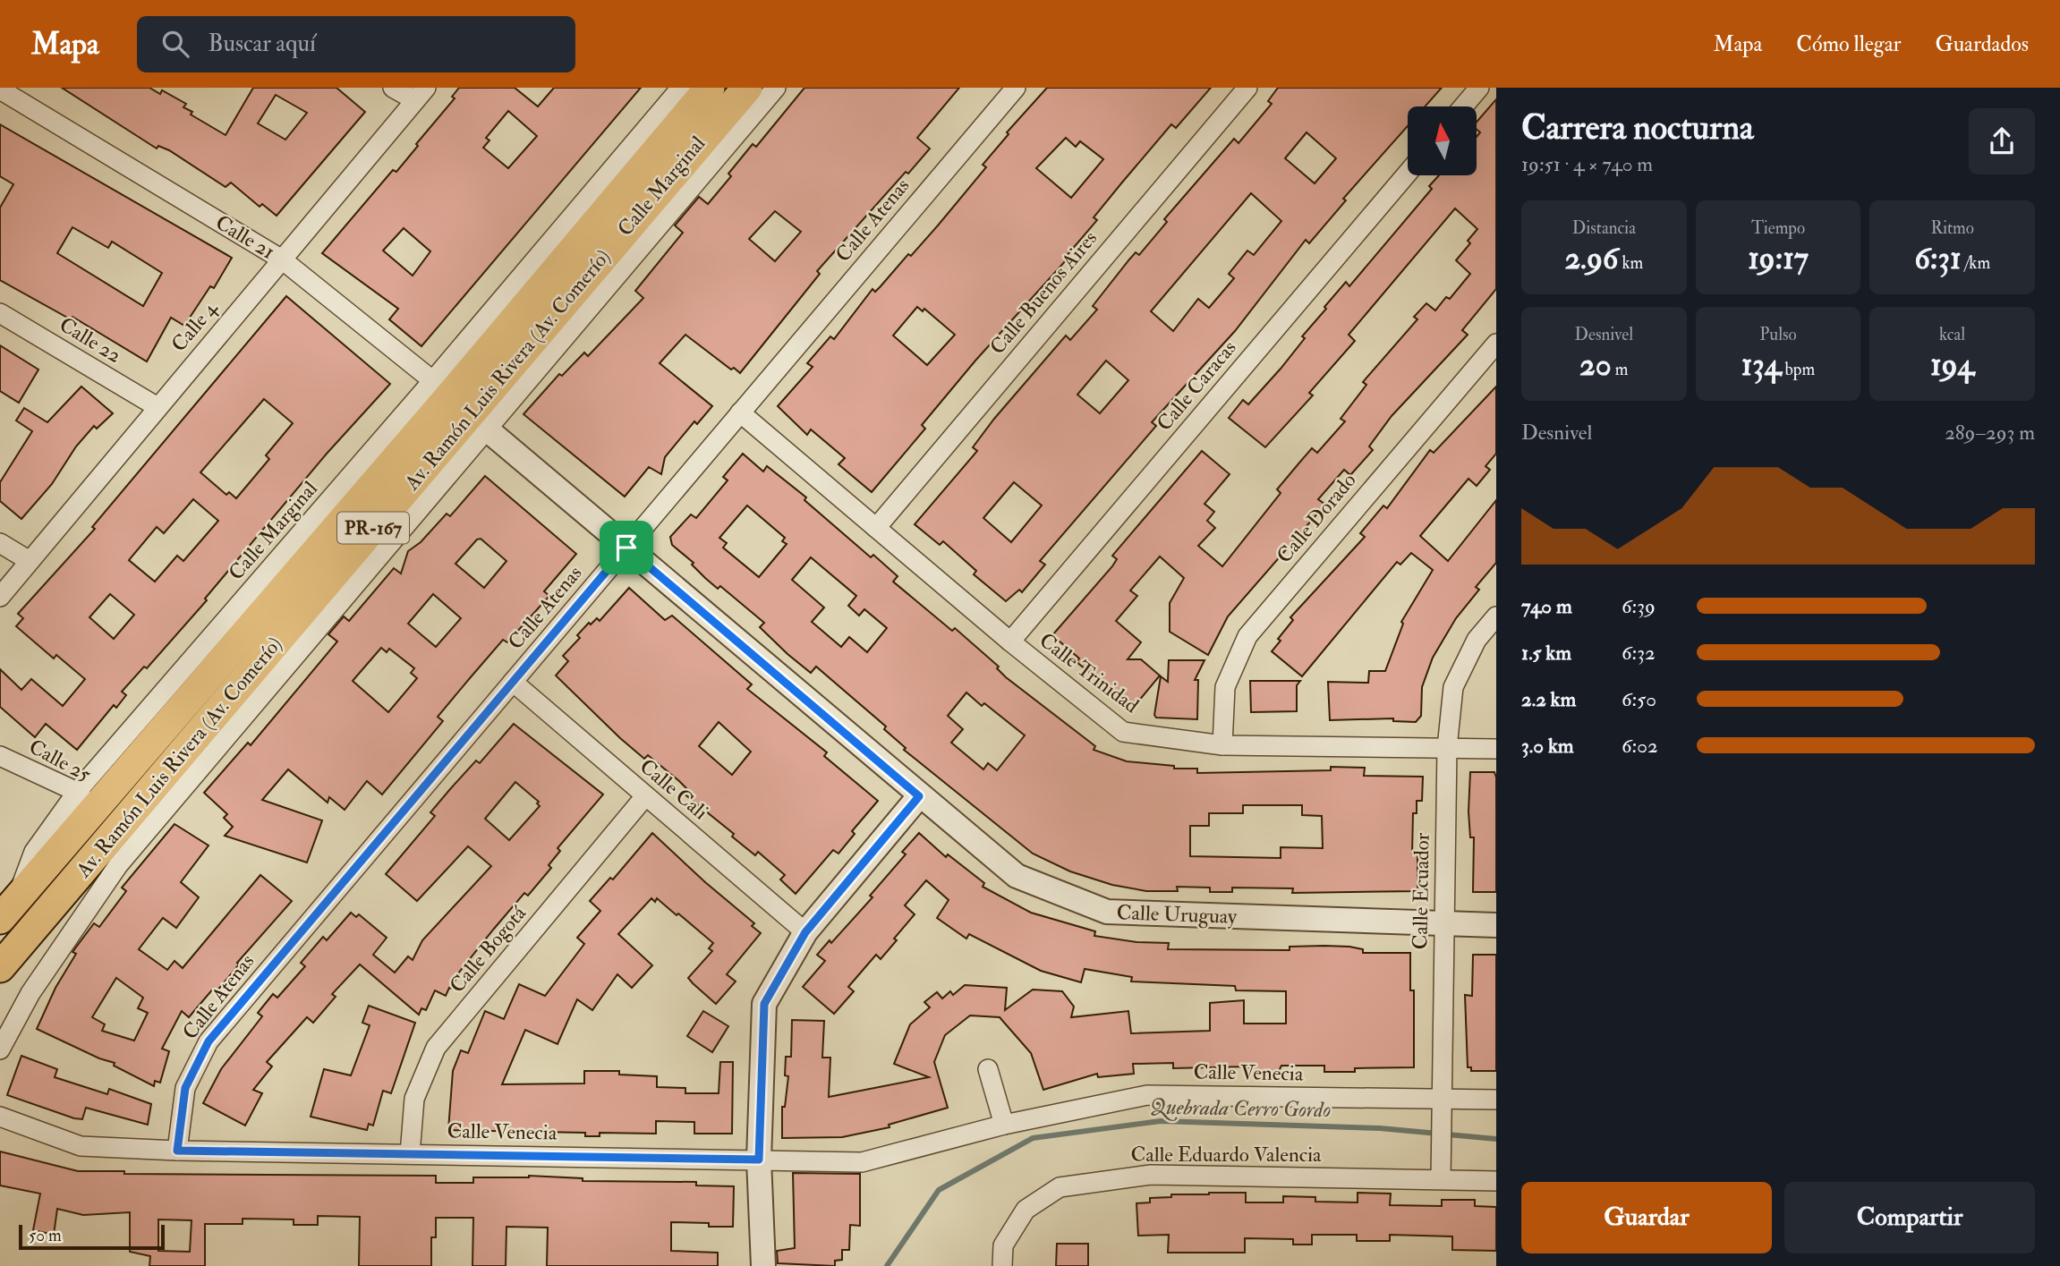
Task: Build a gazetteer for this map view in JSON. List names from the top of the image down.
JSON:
{
  "streets": {
    "main road": ["Av. Ramón Luis Rivera (Av. Comerío)", "PR-167"],
    "street": [
      "Calle Marginal",
      "Calle Atenas",
      "Calle 21",
      "Calle Buenos Aires",
      "Calle 4",
      "Calle 22",
      "Calle Caracas",
      "Calle Dorado",
      "Calle Trinidad",
      "Calle 25",
      "Calle Cali",
      "Calle Ecuador",
      "Calle Uruguay",
      "Calle Bogotá",
      "Calle Venecia",
      "Calle Eduardo Valencia"
    ]
  },
  "crossings": [
    ["Calle Marginal", "Calle 21"],
    ["Calle Marginal", "Av. Ramón Luis Rivera (Av. Comerío)"],
    ["Calle Marginal", "Calle Uruguay"],
    ["Calle Atenas", "Calle Trinidad"],
    ["Calle Atenas", "Calle Cali"],
    ["Calle Atenas", "Calle Uruguay"],
    ["Calle Atenas", "Calle Venecia"],
    ["Calle 21", "Calle 4"],
    ["Calle 21", "Av. Ramón Luis Rivera (Av. Comerío)"],
    ["Calle 21", "Calle Uruguay"],
    ["Calle Buenos Aires", "Calle Trinidad"],
    ["Calle 4", "Calle 22"],
    ["Av. Ramón Luis Rivera (Av. Comerío)", "Calle 25"],
    ["Av. Ramón Luis Rivera (Av. Comerío)", "Calle Uruguay"],
    ["Calle Caracas", "Calle Trinidad"],
    ["Calle Dorado", "Calle Trinidad"],
    ["Calle Trinidad", "Calle Ecuador"],
    ["Calle Cali", "Calle Bogotá"],
    ["Calle Ecuador", "Calle Uruguay"],
    ["Calle Ecuador", "Calle Venecia"],
    ["Calle Ecuador", "Calle Eduardo Valencia"],
    ["Calle Bogotá", "Calle Venecia"]
  ],
  "water": ["Quebrada Cerro Gordo"],
  "scale_bar": "50 m",
  "north": "top",
  "page": {
    "header": "Mapa",
    "search": "Buscar aquí",
    "nav": ["Mapa", "Cómo llegar", "Guardados"],
    "heading": ["Carrera nocturna", "19:51 · 4 × 740 m"],
    "stats": [
      ["Distancia", "2.96 km"],
      ["Tiempo", "19:17"],
      ["Ritmo", "6:31 /km"],
      ["Desnivel", "20 m"],
      ["Pulso", "134 bpm"],
      ["kcal", "194"]
    ],
    "chart": ["Desnivel", "289–293 m"],
    "list": [
      {
        "name": "740 m",
        "note": "6:39"
      },
      {
        "name": "1.5 km",
        "note": "6:32"
      },
      {
        "name": "2.2 km",
        "note": "6:50"
      },
      {
        "name": "3.0 km",
        "note": "6:02"
      }
    ],
    "buttons": ["Guardar", "Compartir"],
    "scale": "50 m"
  }
}
